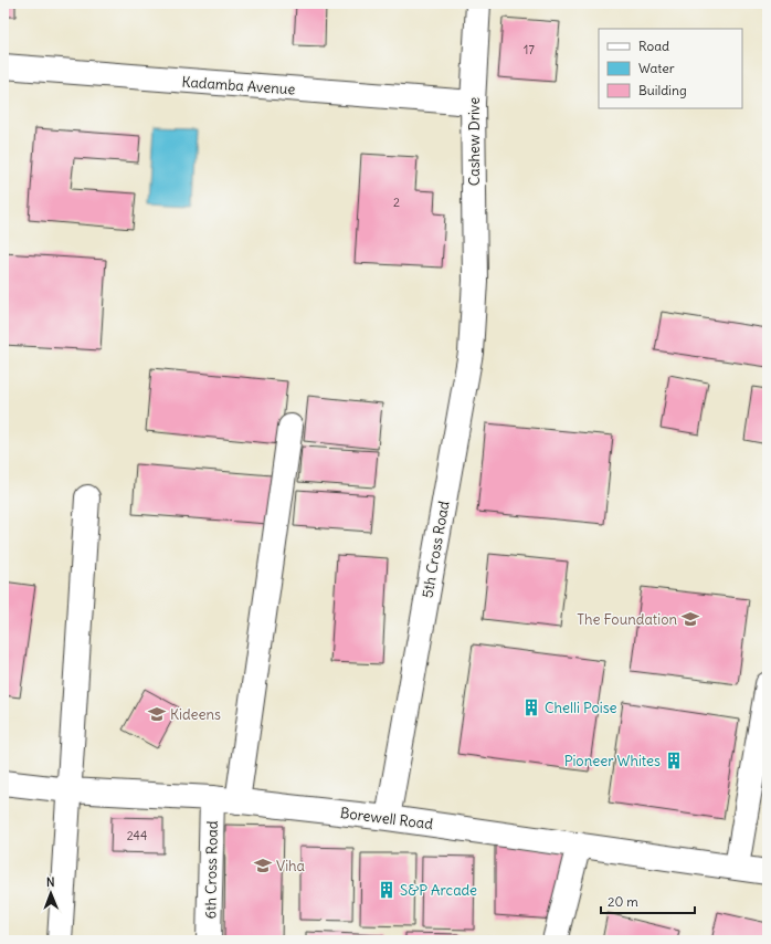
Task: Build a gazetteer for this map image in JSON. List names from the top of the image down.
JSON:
{
  "streets": {
    "street": [
      "Kadamba Avenue",
      "Cashew Drive",
      "5th Cross Road",
      "Borewell Road",
      "6th Cross Road"
    ]
  },
  "crossings": [
    ["Kadamba Avenue", "Cashew Drive"],
    ["Cashew Drive", "5th Cross Road"],
    ["5th Cross Road", "Borewell Road"],
    ["Borewell Road", "6th Cross Road"]
  ],
  "places": {
    "school or university": ["The Foundation", "Kideens", "Viha"],
    "building": ["Chelli Poise", "Pioneer Whites", "S&P Arcade"]
  },
  "house_numbers": ["17", "2", "244"],
  "legend": ["Road", "Water", "Building"],
  "scale_bar": "20 m",
  "north": "top"
}
